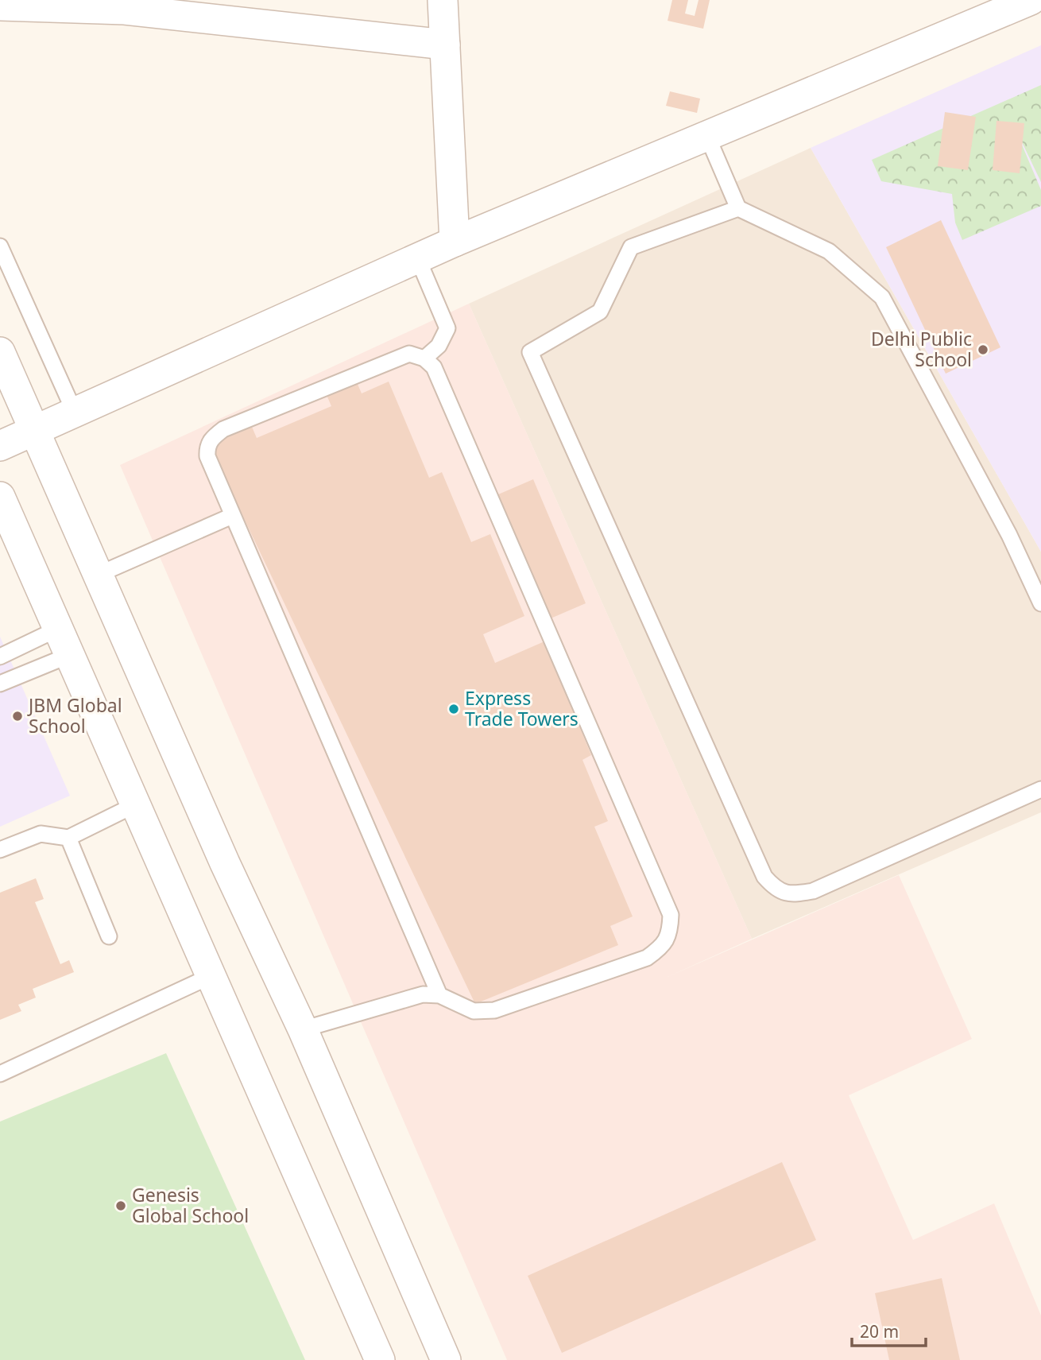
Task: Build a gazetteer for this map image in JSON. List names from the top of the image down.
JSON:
{
  "places": [
    "Delhi Public School",
    "Express Trade Towers",
    "JBM Global School",
    "Genesis Global School"
  ],
  "scale_bar": "20 m"
}
